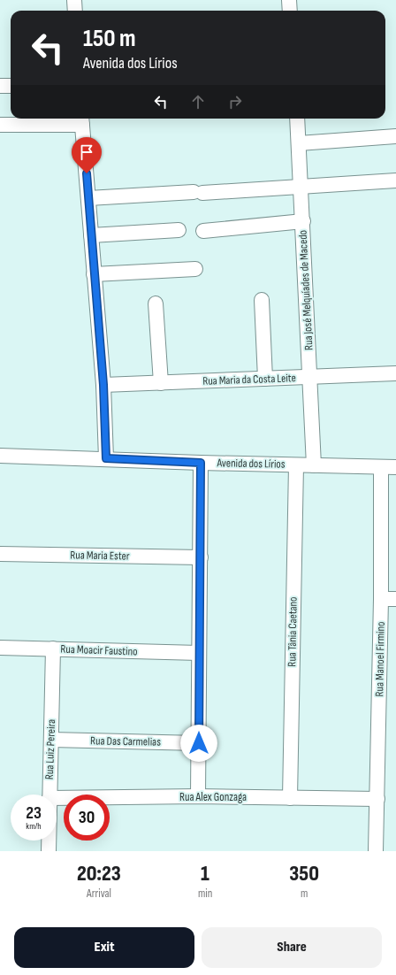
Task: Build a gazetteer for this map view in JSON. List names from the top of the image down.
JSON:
{
  "streets": {
    "street": [
      "Rua José Melquíades de Macedo",
      "Rua Maria da Costa Leite",
      "Avenida dos Lírios",
      "Rua Maria Ester",
      "Rua Tânia Caetano",
      "Rua Moacir Faustino",
      "Rua Manoel Firmino",
      "Rua Das Carmelias",
      "Rua Luiz Pereira",
      "Rua Alex Gonzaga"
    ]
  },
  "crossings": [
    ["Rua José Melquíades de Macedo", "Rua Maria da Costa Leite"],
    ["Rua José Melquíades de Macedo", "Avenida dos Lírios"],
    ["Avenida dos Lírios", "Rua Tânia Caetano"],
    ["Avenida dos Lírios", "Rua Manoel Firmino"],
    ["Rua Tânia Caetano", "Rua Alex Gonzaga"],
    ["Rua Moacir Faustino", "Rua Luiz Pereira"],
    ["Rua Manoel Firmino", "Rua Alex Gonzaga"],
    ["Rua Das Carmelias", "Rua Luiz Pereira"]
  ],
  "page": {
    "turn": ["150 m", "Avenida dos Lírios"],
    "speed": "23 km/h",
    "limit": "30",
    "eta": [
      "20:23",
      "Arrival",
      "1",
      "min",
      "350",
      "m"
    ],
    "buttons": ["Exit", "Share"]
  }
}
